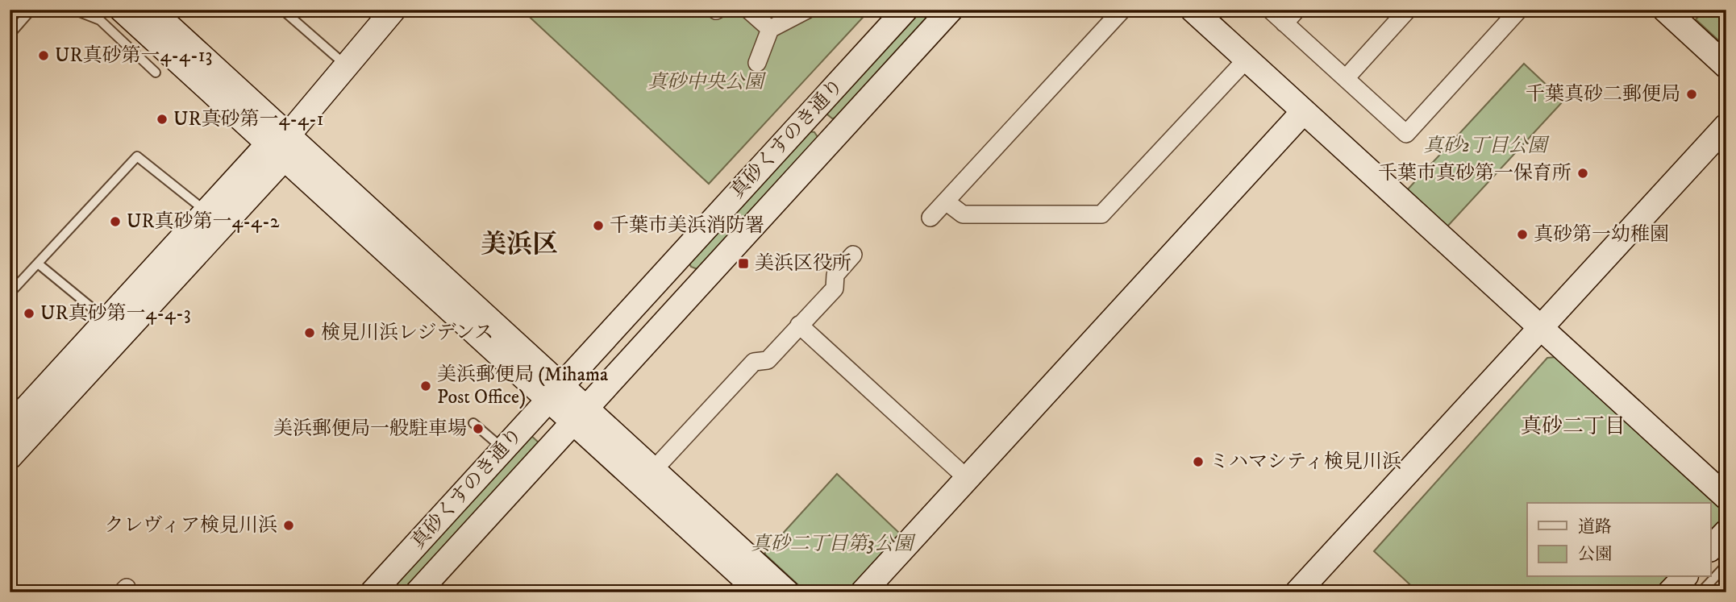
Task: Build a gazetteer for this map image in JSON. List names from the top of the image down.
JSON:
{
  "streets": {
    "street": ["真砂くすのき通り"]
  },
  "districts": ["美浜区", "真砂二丁目"],
  "parks": ["真砂中央公園", "真砂2丁目公園", "真砂二丁目第3公園"],
  "places": {
    "other": [
      "UR真砂第一4-4-13",
      "千葉真砂二郵便局",
      "UR真砂第一4-4-1",
      "千葉市真砂第一保育所",
      "UR真砂第一4-4-2",
      "千葉市美浜消防署",
      "真砂第一幼稚園",
      "UR真砂第一4-4-3",
      "検見川浜レジデンス",
      "美浜郵便局 (Mihama Post Office)",
      "美浜郵便局一般駐車場",
      "ミハマシティ検見川浜",
      "クレヴィア検見川浜"
    ],
    "transit": ["美浜区役所"]
  },
  "legend": ["道路", "公園"]
}
